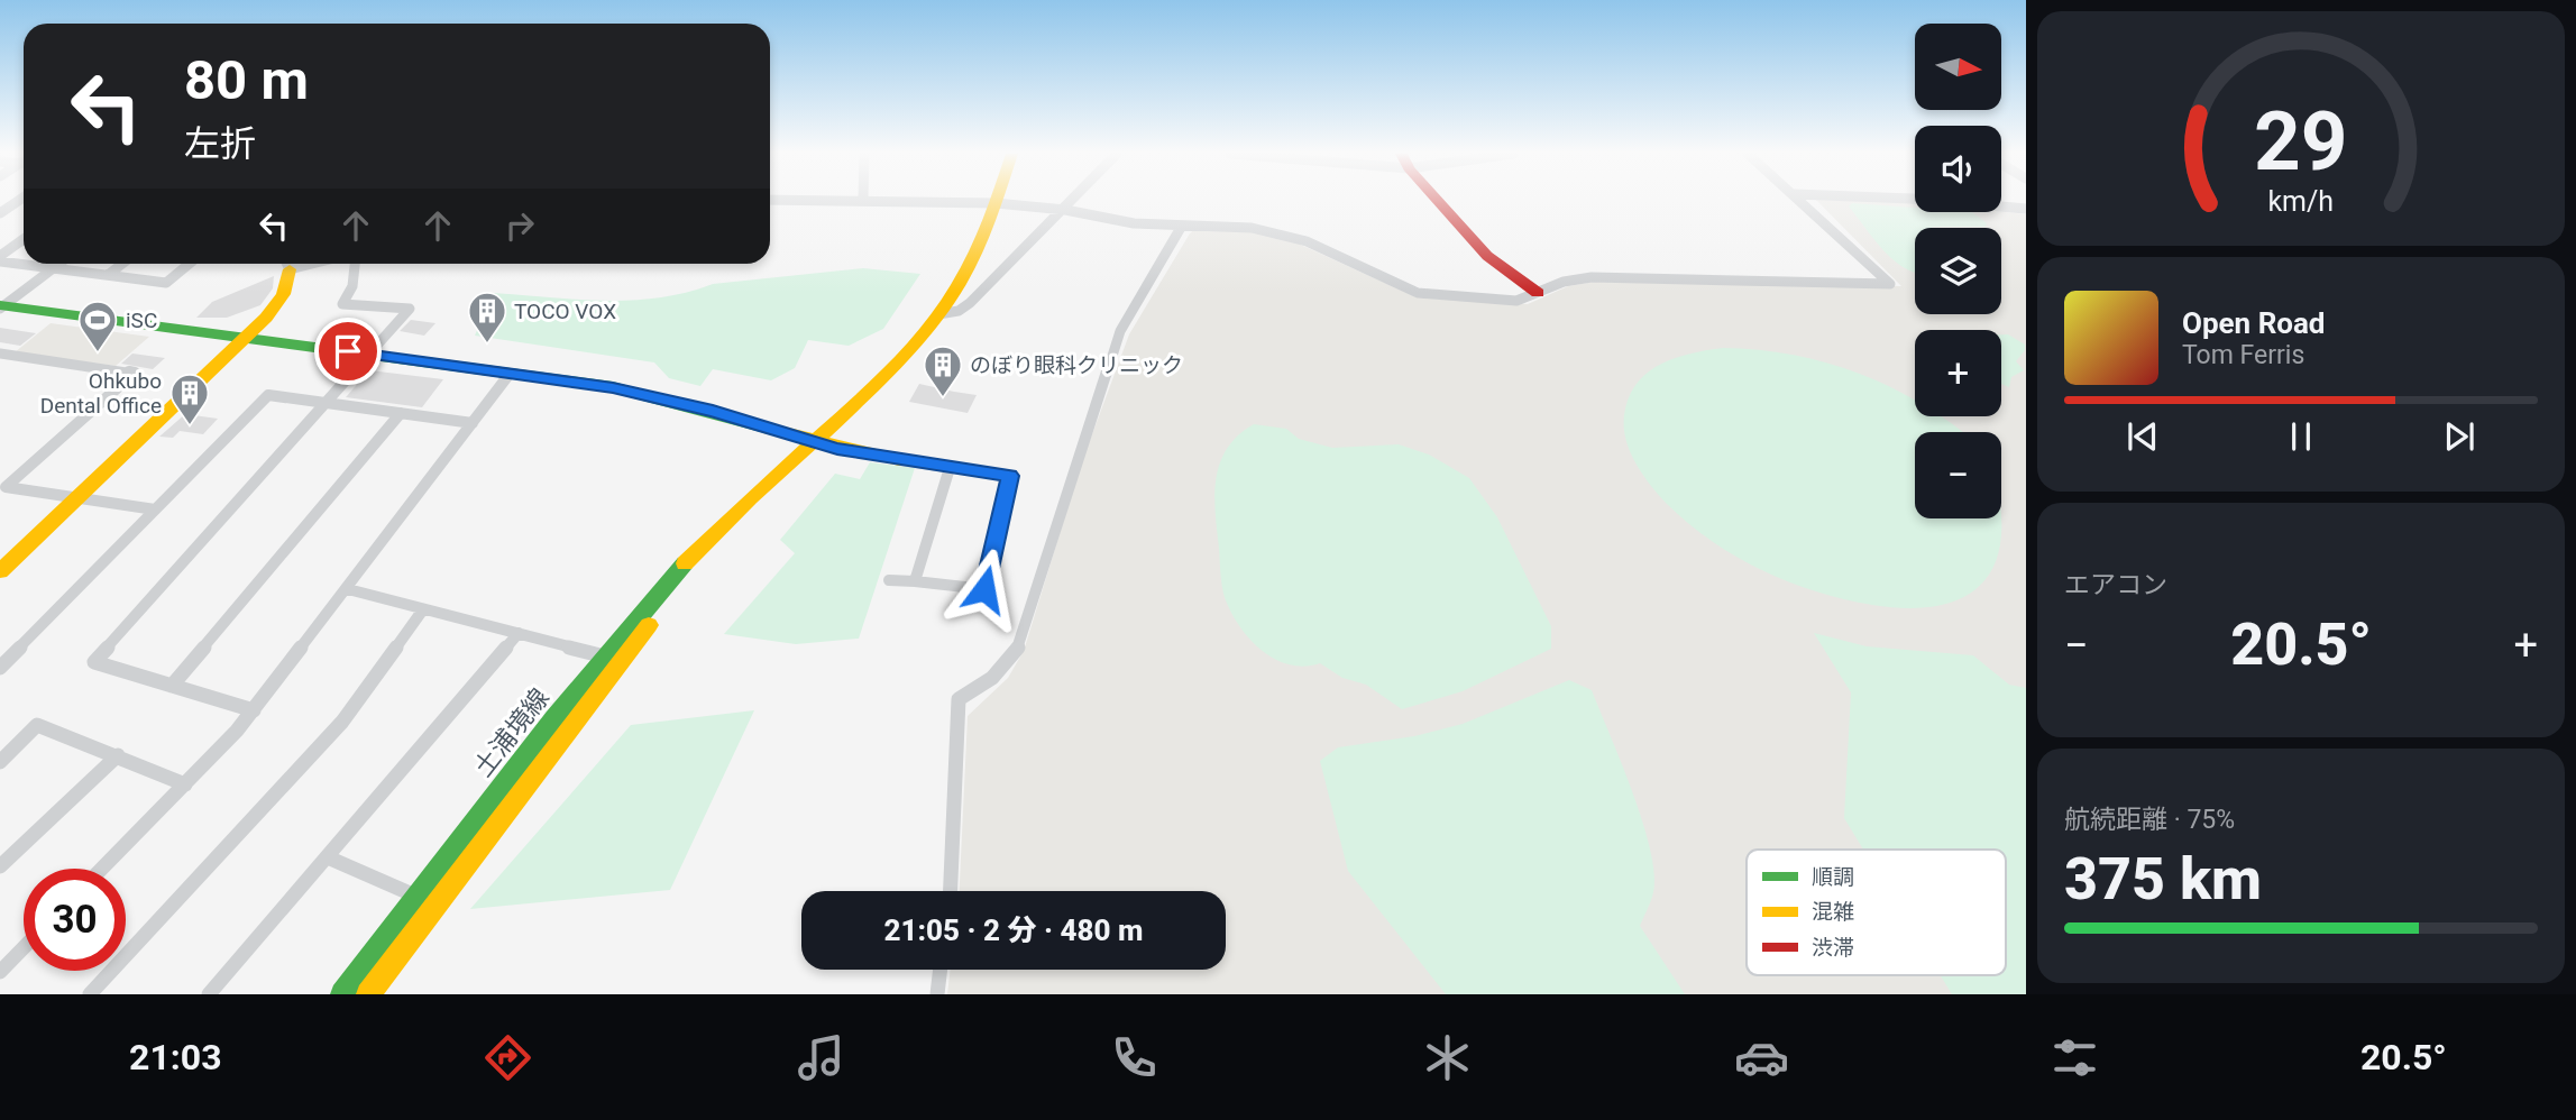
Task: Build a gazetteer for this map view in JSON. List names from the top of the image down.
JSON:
{
  "streets": {
    "street": ["土浦境線"]
  },
  "places": {
    "building": ["TOCO VOX", "のぼり眼科クリニック", "Ohkubo Dental Office"],
    "sports": ["iSC"]
  },
  "legend": ["順調", "混雑", "渋滞"],
  "north": "right",
  "page": {
    "map_buttons": ["+", "−"],
    "turn": ["80 m", "左折"],
    "song": ["Open Road", "Tom Ferris"],
    "tile": [
      "エアコン",
      ["航続距離 · 75%", "375 km"]
    ],
    "heat": ["−", "20.5°", "+"],
    "limit": "30",
    "trip": "21:05 · 2 分 · 480 m",
    "tabs": ["21:03", "20.5°"],
    "gauge": ["29", "km/h"]
  }
}
